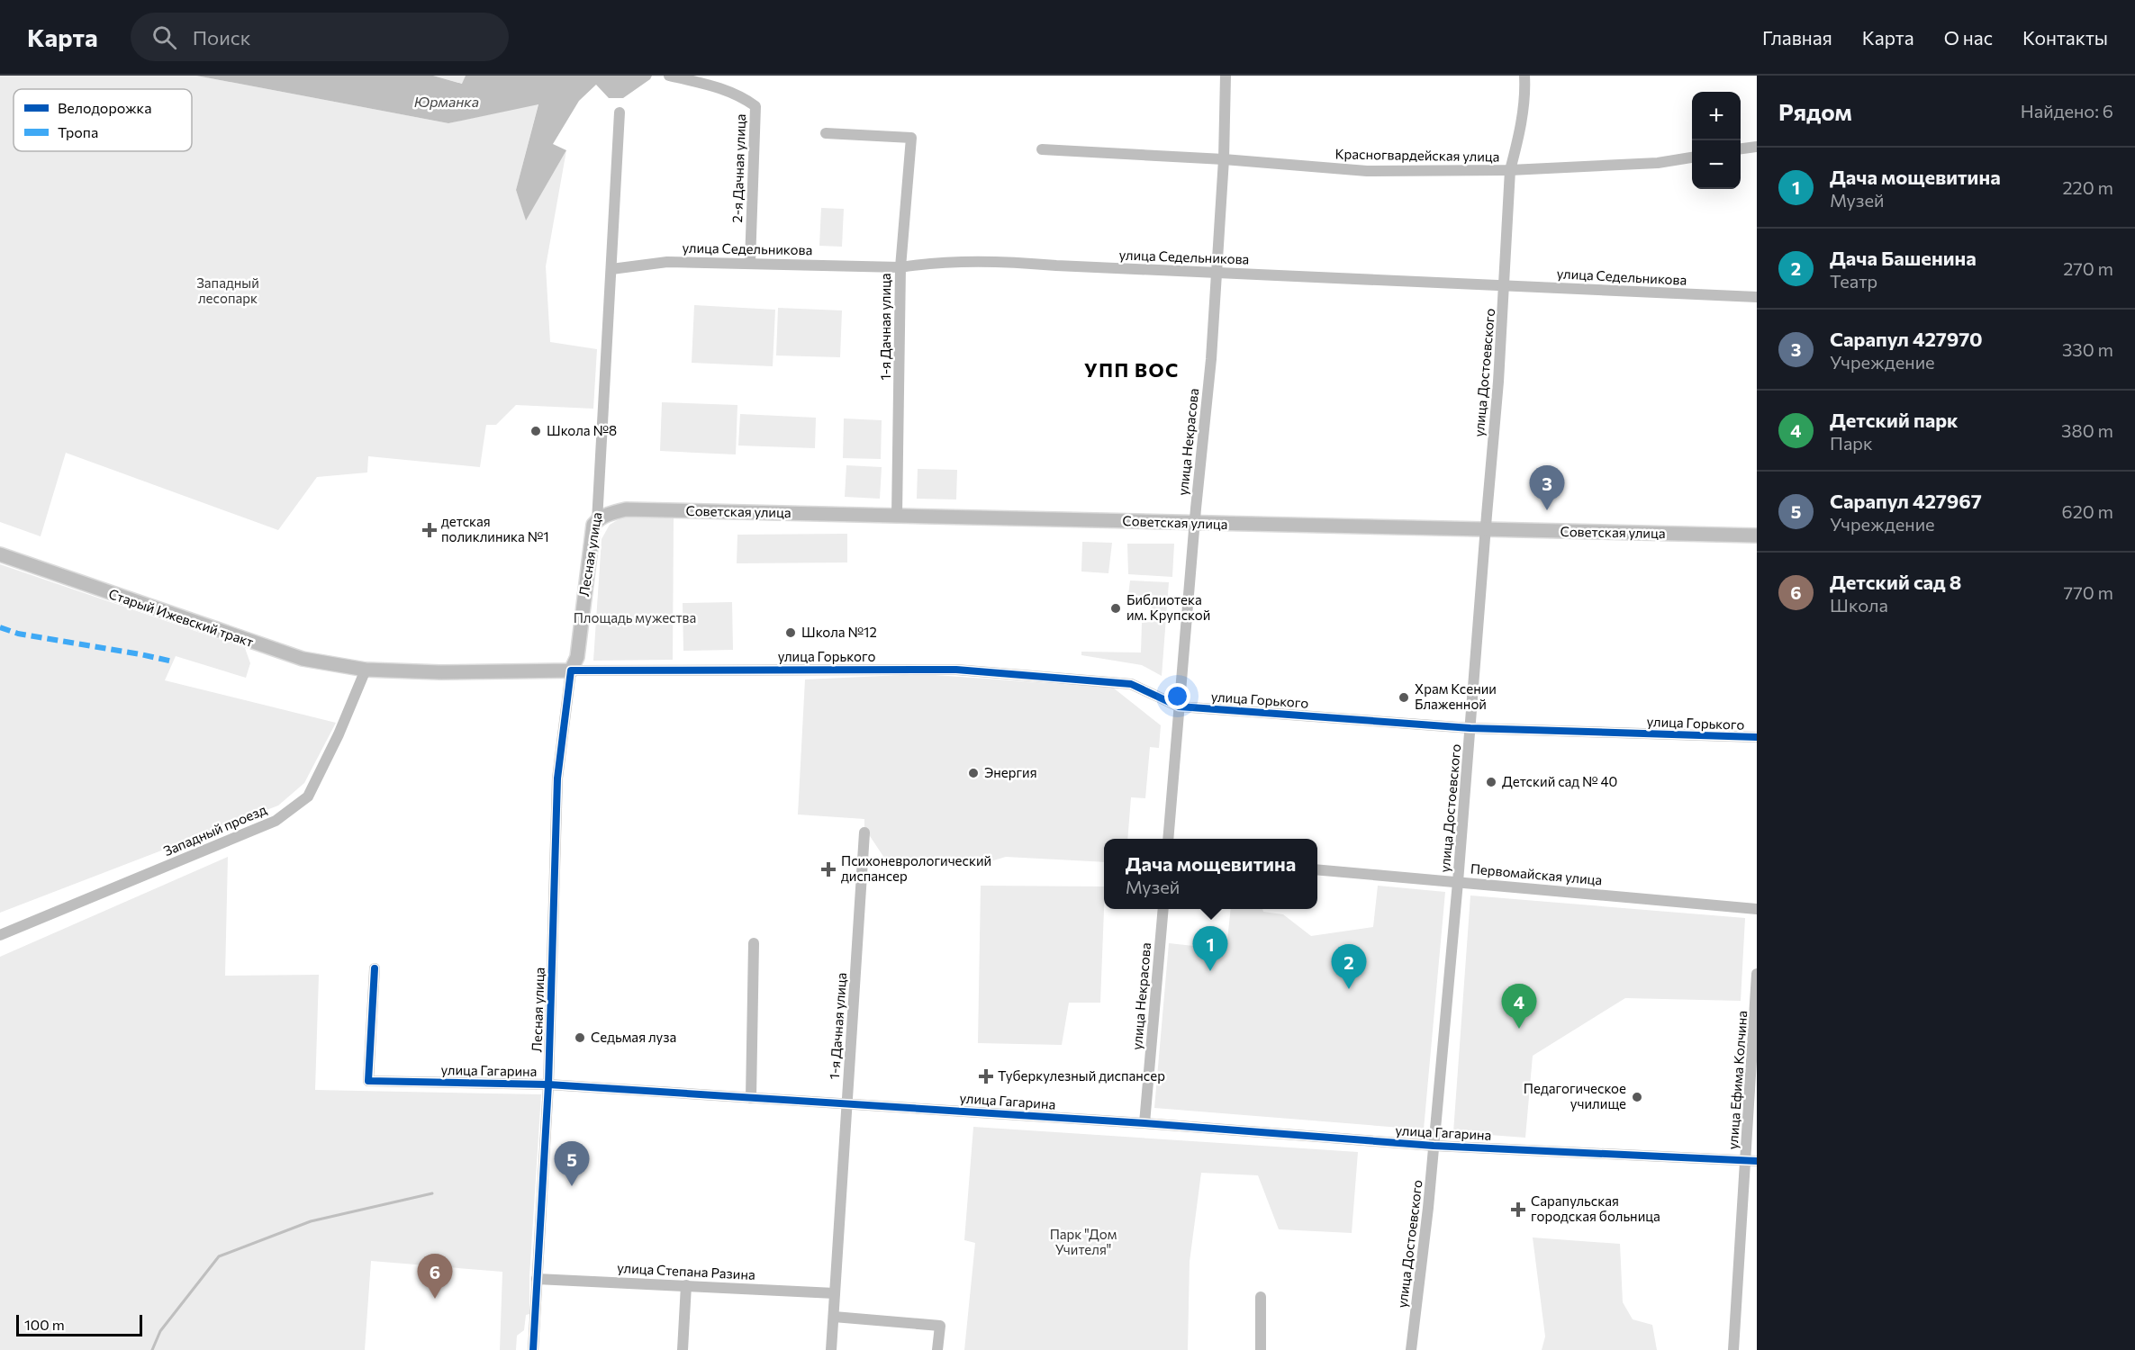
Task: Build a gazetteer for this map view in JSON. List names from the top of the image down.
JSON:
{
  "streets": {
    "main road": [
      "Советская улица",
      "Лесная улица",
      "Старый Ижевский тракт",
      "улица Горького"
    ],
    "street": [
      "Красногвардейская улица",
      "2-я Дачная улица",
      "улица Седельникова",
      "1-я Дачная улица",
      "улица Достоевского",
      "улица Некрасова",
      "Западный проезд",
      "Первомайская улица",
      "улица Гагарина",
      "улица Ефима Колчина",
      "улица Степана Разина"
    ]
  },
  "crossings": [
    ["Красногвардейская улица", "улица Достоевского"],
    ["Красногвардейская улица", "улица Некрасова"],
    ["2-я Дачная улица", "улица Седельникова"],
    ["улица Седельникова", "1-я Дачная улица"],
    ["улица Седельникова", "улица Достоевского"],
    ["улица Седельникова", "улица Некрасова"],
    ["улица Седельникова", "Лесная улица"],
    ["1-я Дачная улица", "Советская улица"],
    ["1-я Дачная улица", "улица Гагарина"],
    ["1-я Дачная улица", "улица Степана Разина"],
    ["улица Достоевского", "Советская улица"],
    ["улица Достоевского", "улица Горького"],
    ["улица Достоевского", "Первомайская улица"],
    ["улица Достоевского", "улица Гагарина"],
    ["улица Некрасова", "Советская улица"],
    ["улица Некрасова", "улица Горького"],
    ["улица Некрасова", "улица Гагарина"],
    ["Советская улица", "Лесная улица"],
    ["Лесная улица", "улица Горького"],
    ["Лесная улица", "улица Гагарина"],
    ["Лесная улица", "улица Степана Разина"],
    ["Старый Ижевский тракт", "улица Горького"],
    ["Старый Ижевский тракт", "Западный проезд"],
    ["улица Горького", "Западный проезд"],
    ["улица Гагарина", "улица Ефима Колчина"]
  ],
  "districts": ["УПП ВОС"],
  "water": ["Юрманка"],
  "parks": ["Западный лесопарк", "Площадь мужества", "Парк \"Дом Учителя\""],
  "places": {
    "other": [
      "Школа №8",
      "Библиотека им. Крупской",
      "Школа №12",
      "Храм Ксении Блаженной",
      "Энергия",
      "Детский сад № 40",
      "Седьмая луза",
      "Педагогическое училище"
    ],
    "health": [
      "детская поликлиника №1",
      "Психоневрологический диспансер",
      "Туберкулезный диспансер",
      "Сарапульская городская больница"
    ]
  },
  "legend": ["Велодорожка", "Тропа"],
  "scale_bar": "100 m",
  "page": {
    "header": "Карта",
    "search": "Поиск",
    "nav": [
      "Главная",
      "Карта",
      "О нас",
      "Контакты"
    ],
    "heading": ["Рядом", "Найдено: 6"],
    "map_buttons": ["+", "−"],
    "list": [
      {
        "mark": "1",
        "name": "Дача мощевитина",
        "note": "Музей",
        "value": "220 m"
      },
      {
        "mark": "2",
        "name": "Дача Башенина",
        "note": "Театр",
        "value": "270 m"
      },
      {
        "mark": "3",
        "name": "Сарапул 427970",
        "note": "Учреждение",
        "value": "330 m"
      },
      {
        "mark": "4",
        "name": "Детский парк",
        "note": "Парк",
        "value": "380 m"
      },
      {
        "mark": "5",
        "name": "Сарапул 427967",
        "note": "Учреждение",
        "value": "620 m"
      },
      {
        "mark": "6",
        "name": "Детский сад 8",
        "note": "Школа",
        "value": "770 m"
      }
    ],
    "pins": [
      "3",
      "1",
      "2",
      "4",
      "5",
      "6"
    ],
    "popup": ["Дача мощевитина", "Музей"],
    "scale": "100 m"
  }
}
